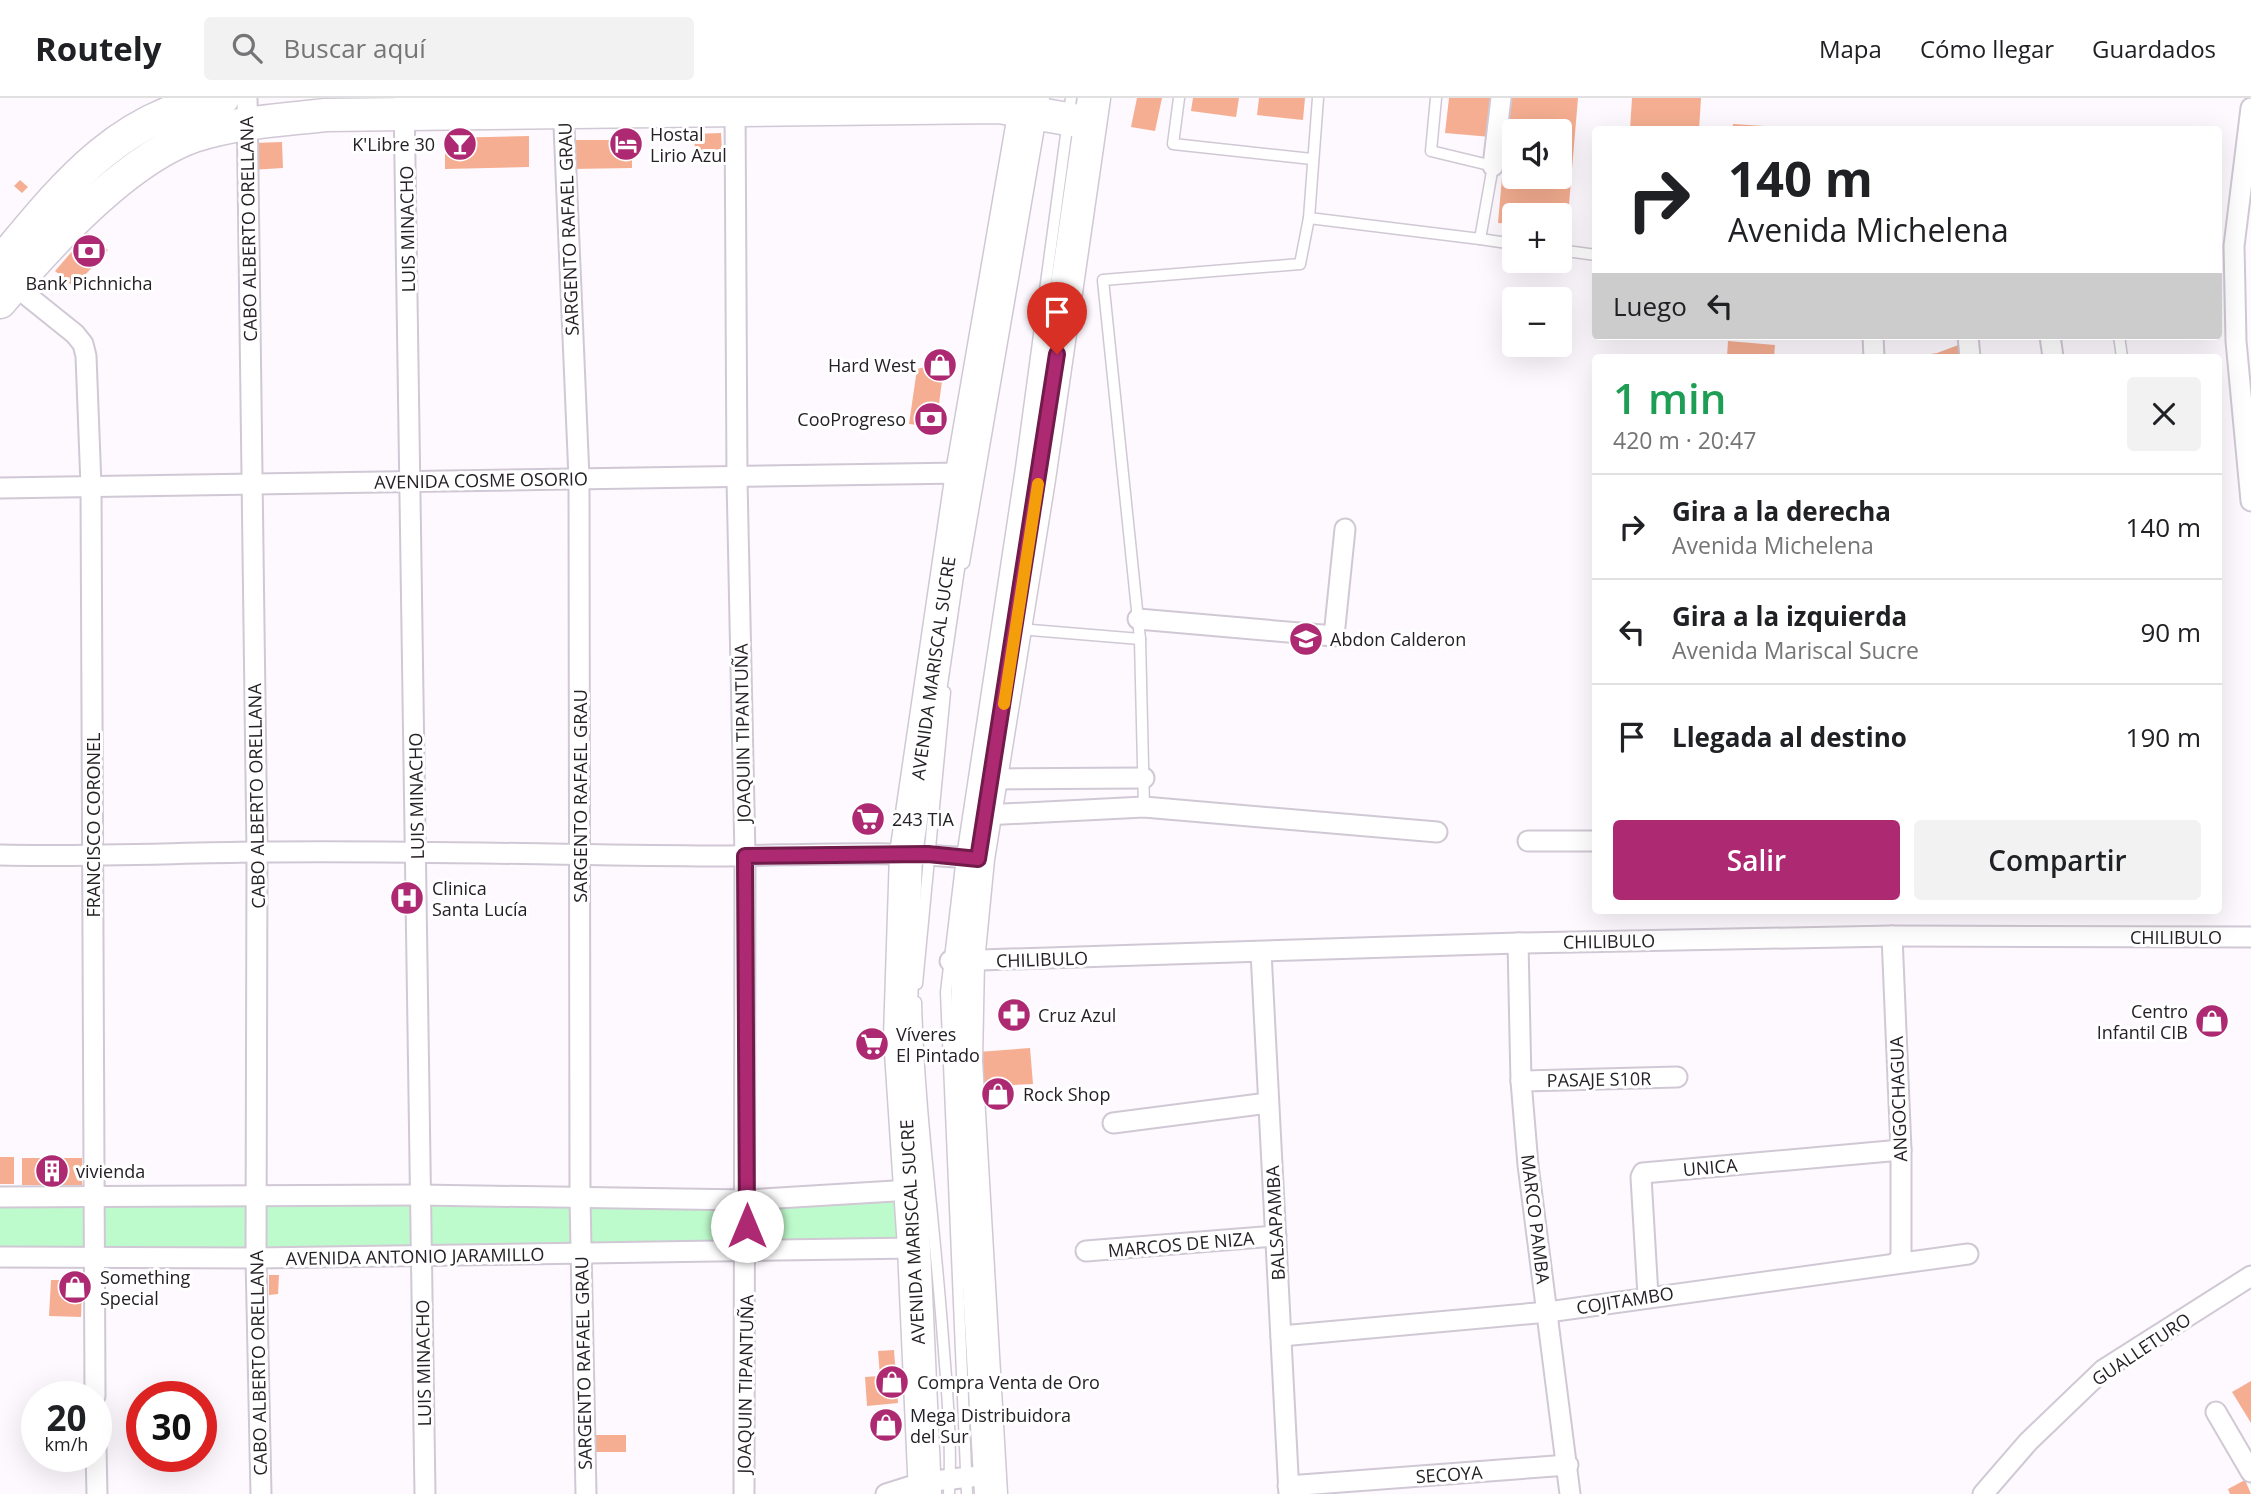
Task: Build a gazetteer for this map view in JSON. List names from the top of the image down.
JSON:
{
  "streets": {
    "main road": ["AVENIDA MARISCAL SUCRE"],
    "street": [
      "CABO ALBERTO ORELLANA",
      "LUIS MINACHO",
      "SARGENTO RAFAEL GRAU",
      "AVENIDA COSME OSORIO",
      "JOAQUIN TIPANTUÑA",
      "FRANCISCO CORONEL",
      "CHILIBULO",
      "PASAJE S10R",
      "ANGOCHAGUA",
      "UNICA",
      "MARCO PAMBA",
      "BALSAPAMBA",
      "MARCOS DE NIZA",
      "AVENIDA ANTONIO JARAMILLO",
      "COJITAMBO",
      "GUALLETURO",
      "SECOYA"
    ]
  },
  "crossings": [
    ["CABO ALBERTO ORELLANA", "AVENIDA COSME OSORIO"],
    ["CABO ALBERTO ORELLANA", "AVENIDA ANTONIO JARAMILLO"],
    ["LUIS MINACHO", "AVENIDA COSME OSORIO"],
    ["LUIS MINACHO", "AVENIDA ANTONIO JARAMILLO"],
    ["SARGENTO RAFAEL GRAU", "AVENIDA COSME OSORIO"],
    ["SARGENTO RAFAEL GRAU", "AVENIDA ANTONIO JARAMILLO"],
    ["AVENIDA COSME OSORIO", "AVENIDA MARISCAL SUCRE"],
    ["AVENIDA COSME OSORIO", "JOAQUIN TIPANTUÑA"],
    ["AVENIDA COSME OSORIO", "FRANCISCO CORONEL"],
    ["AVENIDA MARISCAL SUCRE", "AVENIDA ANTONIO JARAMILLO"],
    ["JOAQUIN TIPANTUÑA", "AVENIDA ANTONIO JARAMILLO"],
    ["FRANCISCO CORONEL", "AVENIDA ANTONIO JARAMILLO"],
    ["CHILIBULO", "ANGOCHAGUA"],
    ["CHILIBULO", "MARCO PAMBA"],
    ["CHILIBULO", "BALSAPAMBA"],
    ["PASAJE S10R", "MARCO PAMBA"],
    ["ANGOCHAGUA", "UNICA"],
    ["ANGOCHAGUA", "COJITAMBO"],
    ["UNICA", "COJITAMBO"],
    ["MARCO PAMBA", "COJITAMBO"],
    ["MARCO PAMBA", "SECOYA"],
    ["BALSAPAMBA", "MARCOS DE NIZA"],
    ["BALSAPAMBA", "COJITAMBO"],
    ["BALSAPAMBA", "SECOYA"]
  ],
  "places": {
    "bar": ["K'Libre 30"],
    "hotel": ["Hostal Lirio Azul"],
    "bank": ["Bank Pichnicha", "CooProgreso"],
    "shop": [
      "Hard West",
      "Centro Infantil CIB",
      "Rock Shop",
      "Something Special",
      "Compra Venta de Oro",
      "Mega Distribuidora del Sur"
    ],
    "school or university": ["Abdon Calderon"],
    "supermarket": ["243 TIA", "Víveres El Pintado"],
    "hospital": ["Clinica Santa Lucía"],
    "pharmacy": ["Cruz Azul"],
    "building": ["vivienda"]
  },
  "page": {
    "header": "Routely",
    "search": "Buscar aquí",
    "nav": ["Mapa", "Cómo llegar", "Guardados"],
    "map_buttons": ["+", "−"],
    "turn": ["140 m", "Avenida Michelena"],
    "then": "Luego",
    "heading": ["1 min", "420 m · 20:47"],
    "list": [
      {
        "name": "Gira a la derecha",
        "note": "Avenida Michelena",
        "value": "140 m"
      },
      {
        "name": "Gira a la izquierda",
        "note": "Avenida Mariscal Sucre",
        "value": "90 m"
      },
      {
        "name": "Llegada al destino",
        "value": "190 m"
      }
    ],
    "buttons": ["Salir", "Compartir"],
    "speed": "20 km/h",
    "limit": "30"
  }
}
